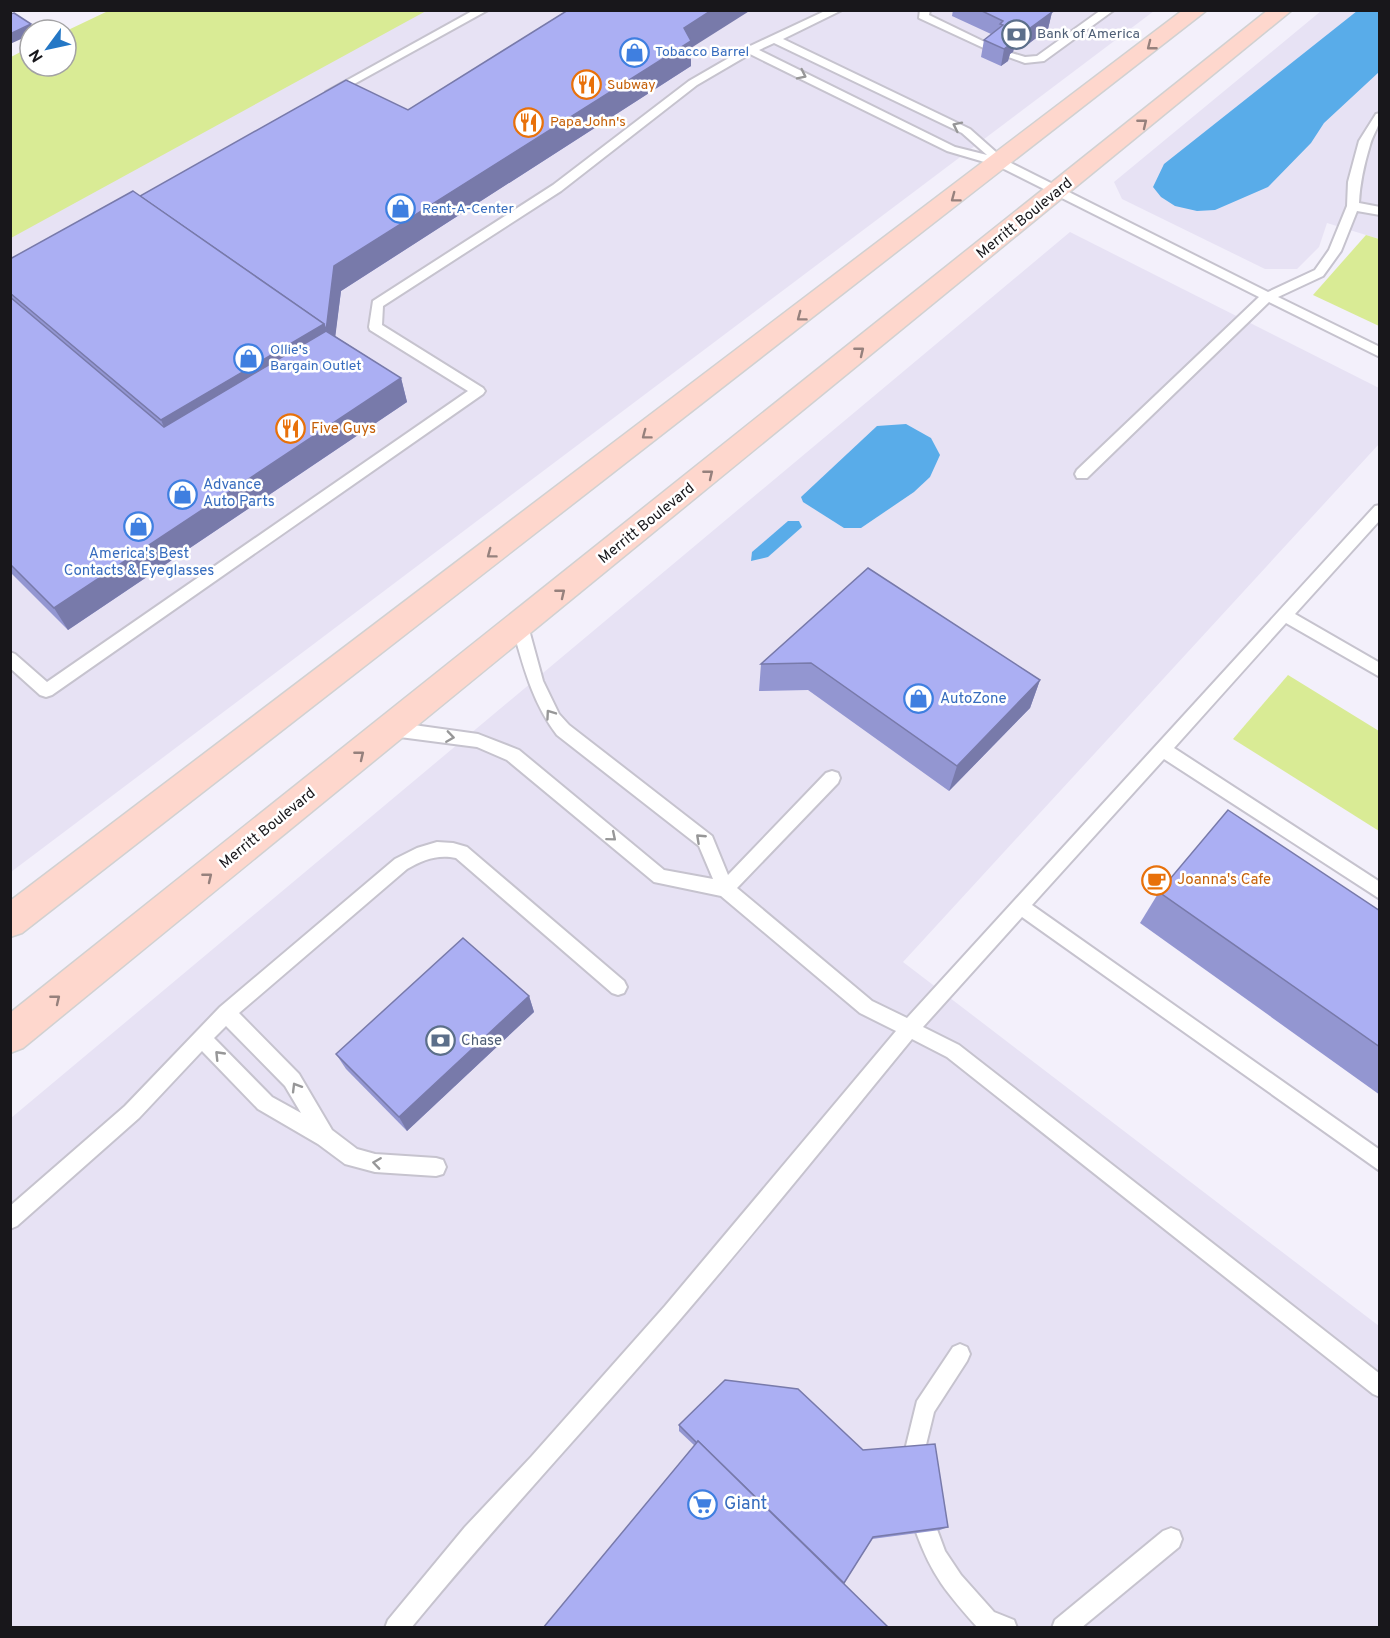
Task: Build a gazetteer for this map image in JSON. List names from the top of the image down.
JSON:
{
  "streets": {
    "main road": ["Merritt Boulevard"]
  },
  "places": {
    "bank": ["Bank of America", "Chase"],
    "shop": [
      "Tobacco Barrel",
      "Rent-A-Center",
      "Ollie's Bargain Outlet",
      "Advance Auto Parts",
      "America's Best Contacts & Eyeglasses",
      "AutoZone"
    ],
    "restaurant": ["Subway", "Papa John's", "Five Guys"],
    "cafe": ["Joanna's Cafe"],
    "supermarket": ["Giant"]
  },
  "north": "bottom left"
}
